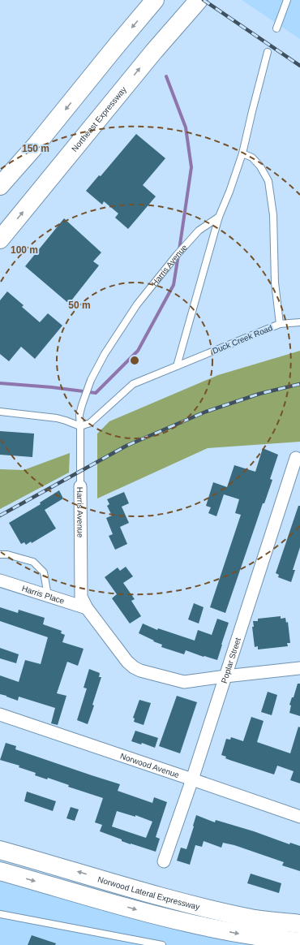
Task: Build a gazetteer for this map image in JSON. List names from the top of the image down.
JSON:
{
  "streets": {
    "highway": ["Northeast Expressway", "Norwood Lateral Expressway"],
    "street": [
      "Harris Avenue",
      "Harris Place",
      "Poplar Street",
      "Norwood Avenue"
    ],
    "lane": ["Duck Creek Road"]
  },
  "crossings": [
    ["Harris Avenue", "Duck Creek Road"],
    ["Harris Avenue", "Harris Place"],
    ["Harris Avenue", "Poplar Street"],
    ["Poplar Street", "Norwood Avenue"]
  ],
  "rings": ["150 m", "100 m", "50 m"]
}
